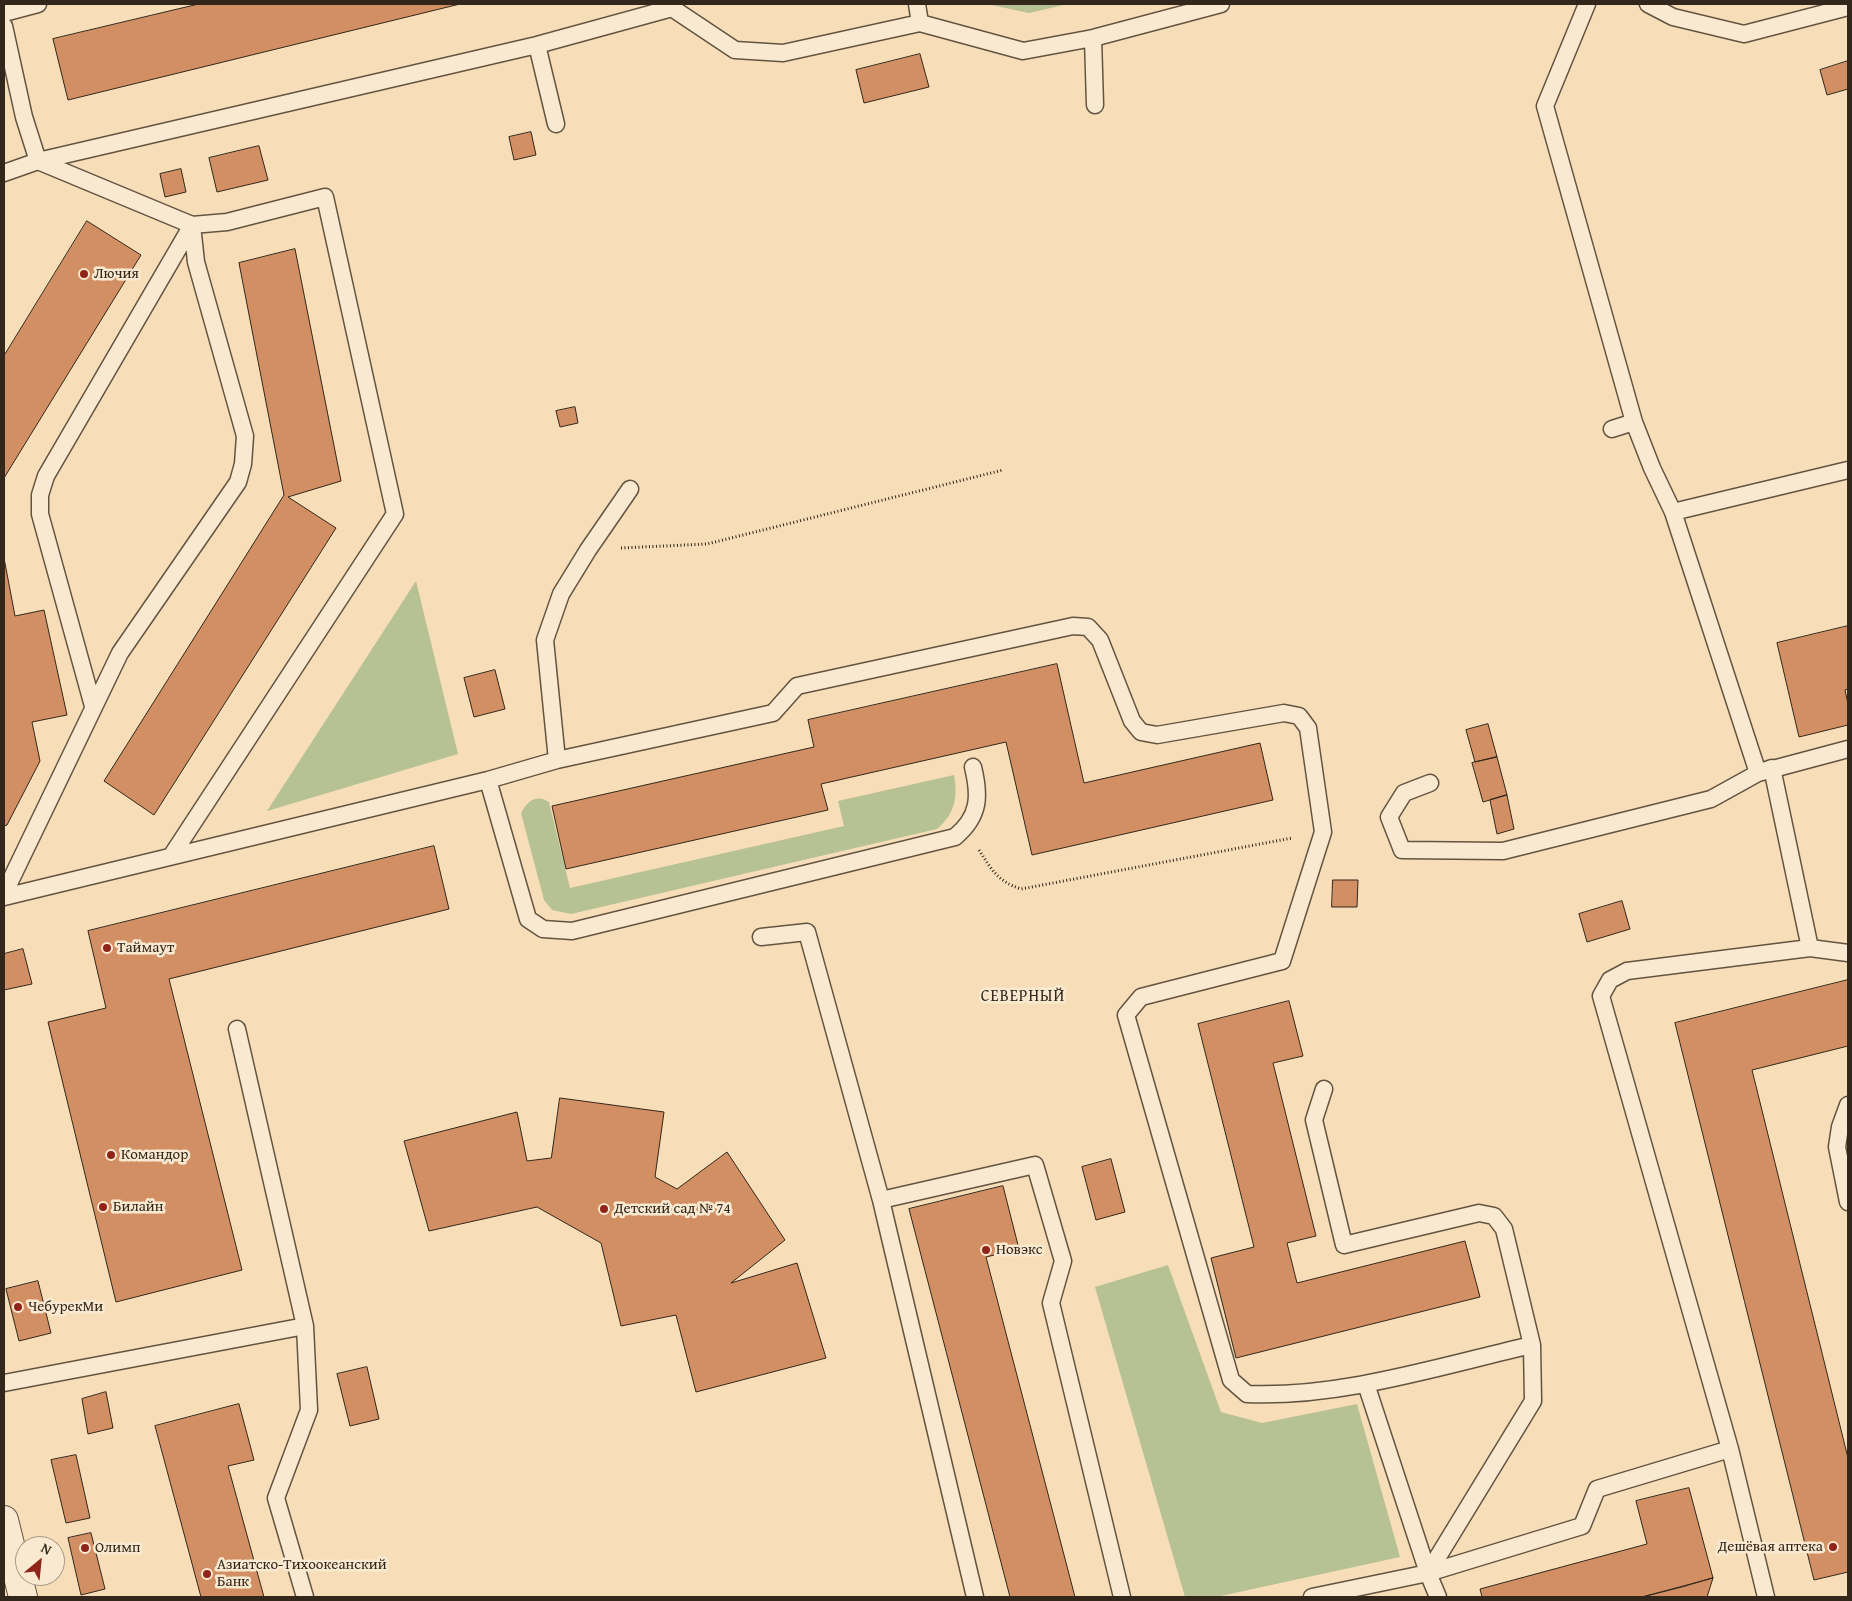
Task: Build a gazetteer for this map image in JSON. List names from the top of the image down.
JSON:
{
  "districts": ["СЕВЕРНЫЙ"],
  "places": [
    "Лючия",
    "Таймаут",
    "Командор",
    "Билайн",
    "Детский сад № 74",
    "Новэкс",
    "ЧебурекМи",
    "Дешёвая аптека",
    "Олимп",
    "Азиатско-Тихоокеанский Банк"
  ],
  "north": "top right"
}
